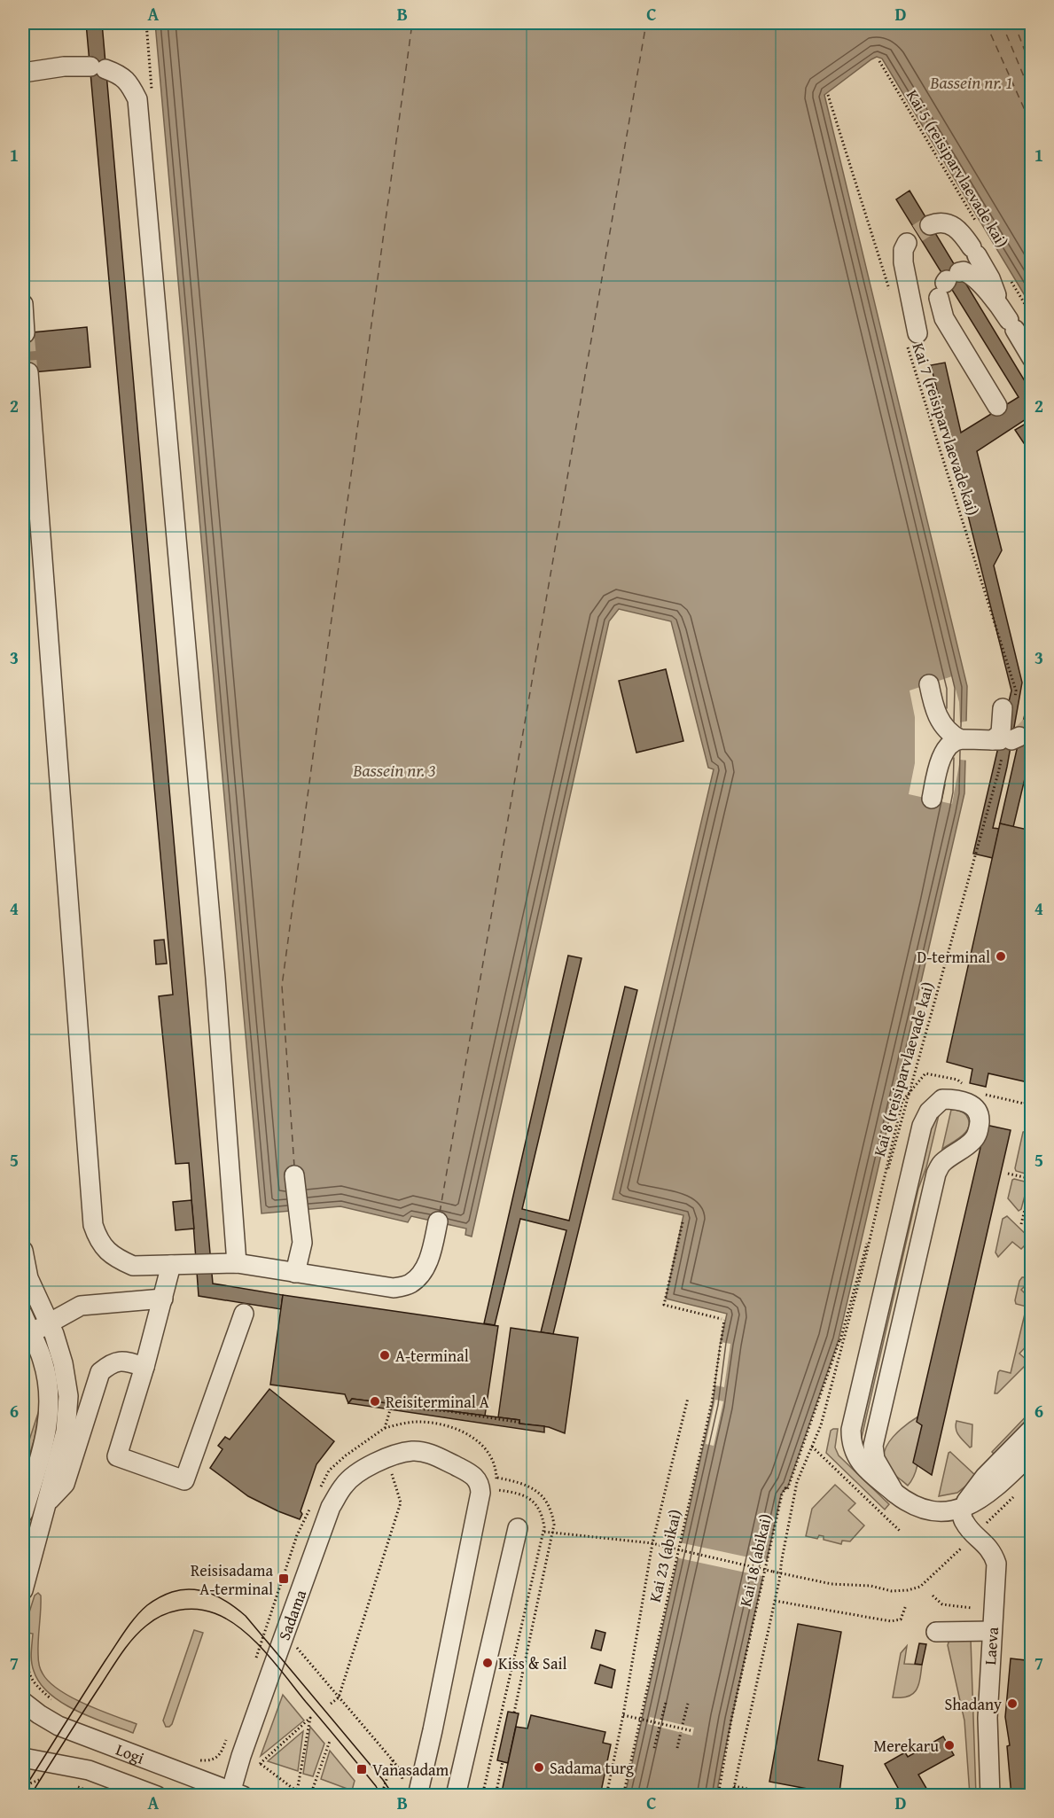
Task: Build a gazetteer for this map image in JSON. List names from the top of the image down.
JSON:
{
  "streets": {
    "street": ["Sadama", "Laeva", "Logi"],
    "path": [
      "Kai 5 (reisiparvlaevade kai)",
      "Kai 7 (reisiparvlaevade kai)",
      "Kai 8 (reisiparvlaevade kai)",
      "Kai 23 (abikai)",
      "Kai 18 (abikai)"
    ]
  },
  "crossings": [
    ["Kai 8 (reisiparvlaevade kai)", "Kai 18 (abikai)"],
    ["Sadama", "Logi"]
  ],
  "water": ["Bassein nr. 1", "Bassein nr. 3"],
  "places": {
    "other": [
      "D-terminal",
      "A-terminal",
      "Reisiterminal A",
      "Kiss & Sail",
      "Shadany",
      "Merekaru",
      "Sadama turg"
    ],
    "transit": ["Reisisadama A-terminal", "Vanasadam"]
  },
  "grid": {
    "columns": [
      "A",
      "B",
      "C",
      "D"
    ],
    "rows": [
      "1",
      "2",
      "3",
      "4",
      "5",
      "6",
      "7"
    ]
  }
}
